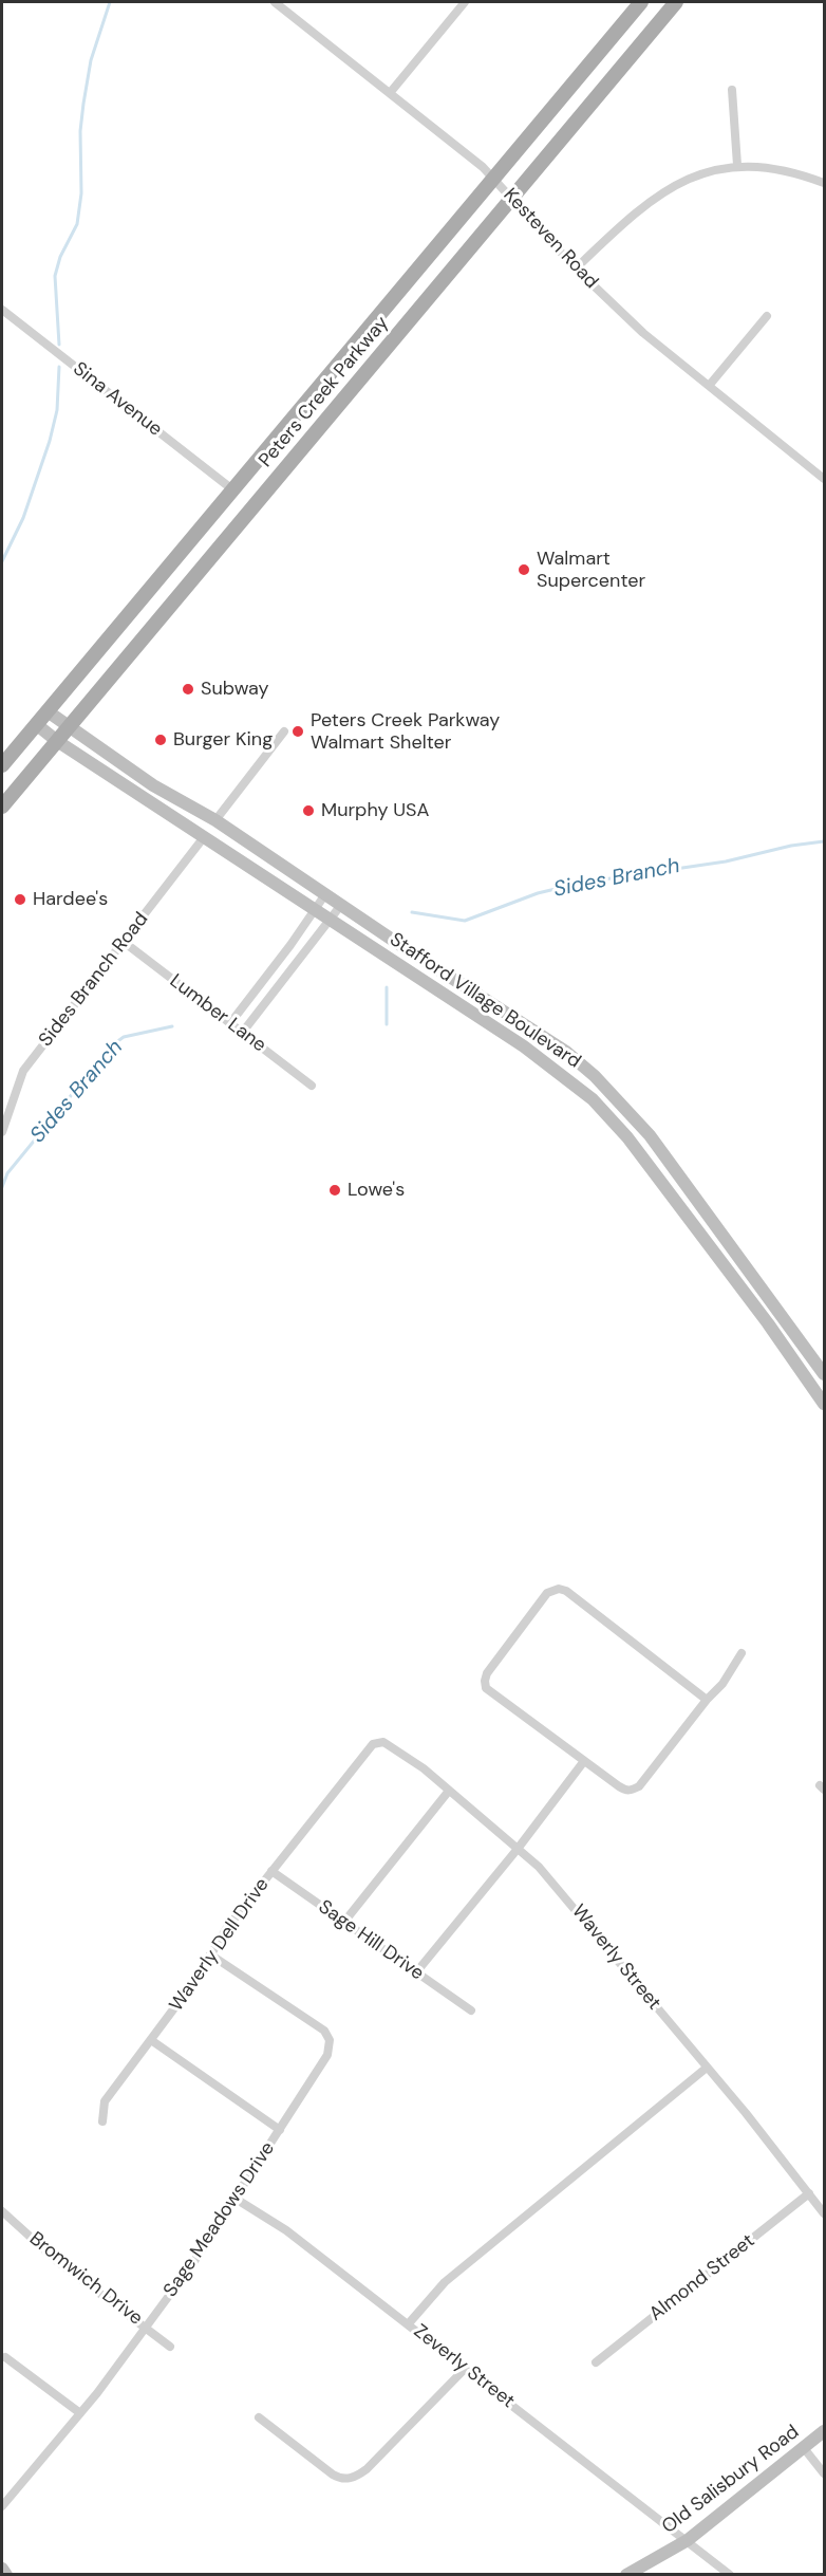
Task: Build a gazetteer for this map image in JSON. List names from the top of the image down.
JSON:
{
  "streets": {
    "main road": ["Peters Creek Parkway", "Stafford Village Boulevard", "Old Salisbury Road"],
    "street": [
      "Kesteven Road",
      "Sina Avenue",
      "Sides Branch Road",
      "Lumber Lane",
      "Sage Hill Drive",
      "Waverly Dell Drive",
      "Waverly Street",
      "Sage Meadows Drive",
      "Almond Street",
      "Bromwich Drive",
      "Zeverly Street"
    ]
  },
  "crossings": [
    ["Kesteven Road", "Peters Creek Parkway"],
    ["Peters Creek Parkway", "Sina Avenue"],
    ["Peters Creek Parkway", "Stafford Village Boulevard"],
    ["Sides Branch Road", "Stafford Village Boulevard"],
    ["Sides Branch Road", "Lumber Lane"],
    ["Sage Hill Drive", "Waverly Dell Drive"],
    ["Waverly Dell Drive", "Waverly Street"],
    ["Waverly Dell Drive", "Sage Meadows Drive"],
    ["Waverly Street", "Almond Street"],
    ["Sage Meadows Drive", "Bromwich Drive"],
    ["Sage Meadows Drive", "Zeverly Street"],
    ["Zeverly Street", "Old Salisbury Road"]
  ],
  "water": ["Sides Branch"],
  "places": [
    "Walmart Supercenter",
    "Subway",
    "Peters Creek Parkway Walmart Shelter",
    "Burger King",
    "Murphy USA",
    "Hardee's",
    "Lowe's"
  ]
}
